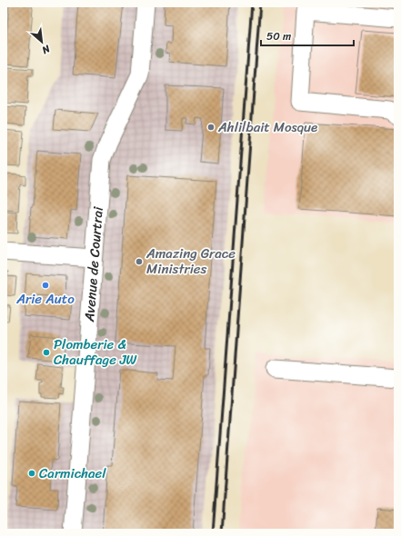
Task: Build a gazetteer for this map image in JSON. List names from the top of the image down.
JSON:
{
  "streets": {
    "street": ["Avenue de Courtrai"]
  },
  "places": [
    "Ahlilbait Mosque",
    "Amazing Grace Ministries",
    "Arie Auto",
    "Plomberie & Chauffage JW",
    "Carmichael"
  ],
  "scale_bar": "50 m",
  "north": "bottom right"
}
